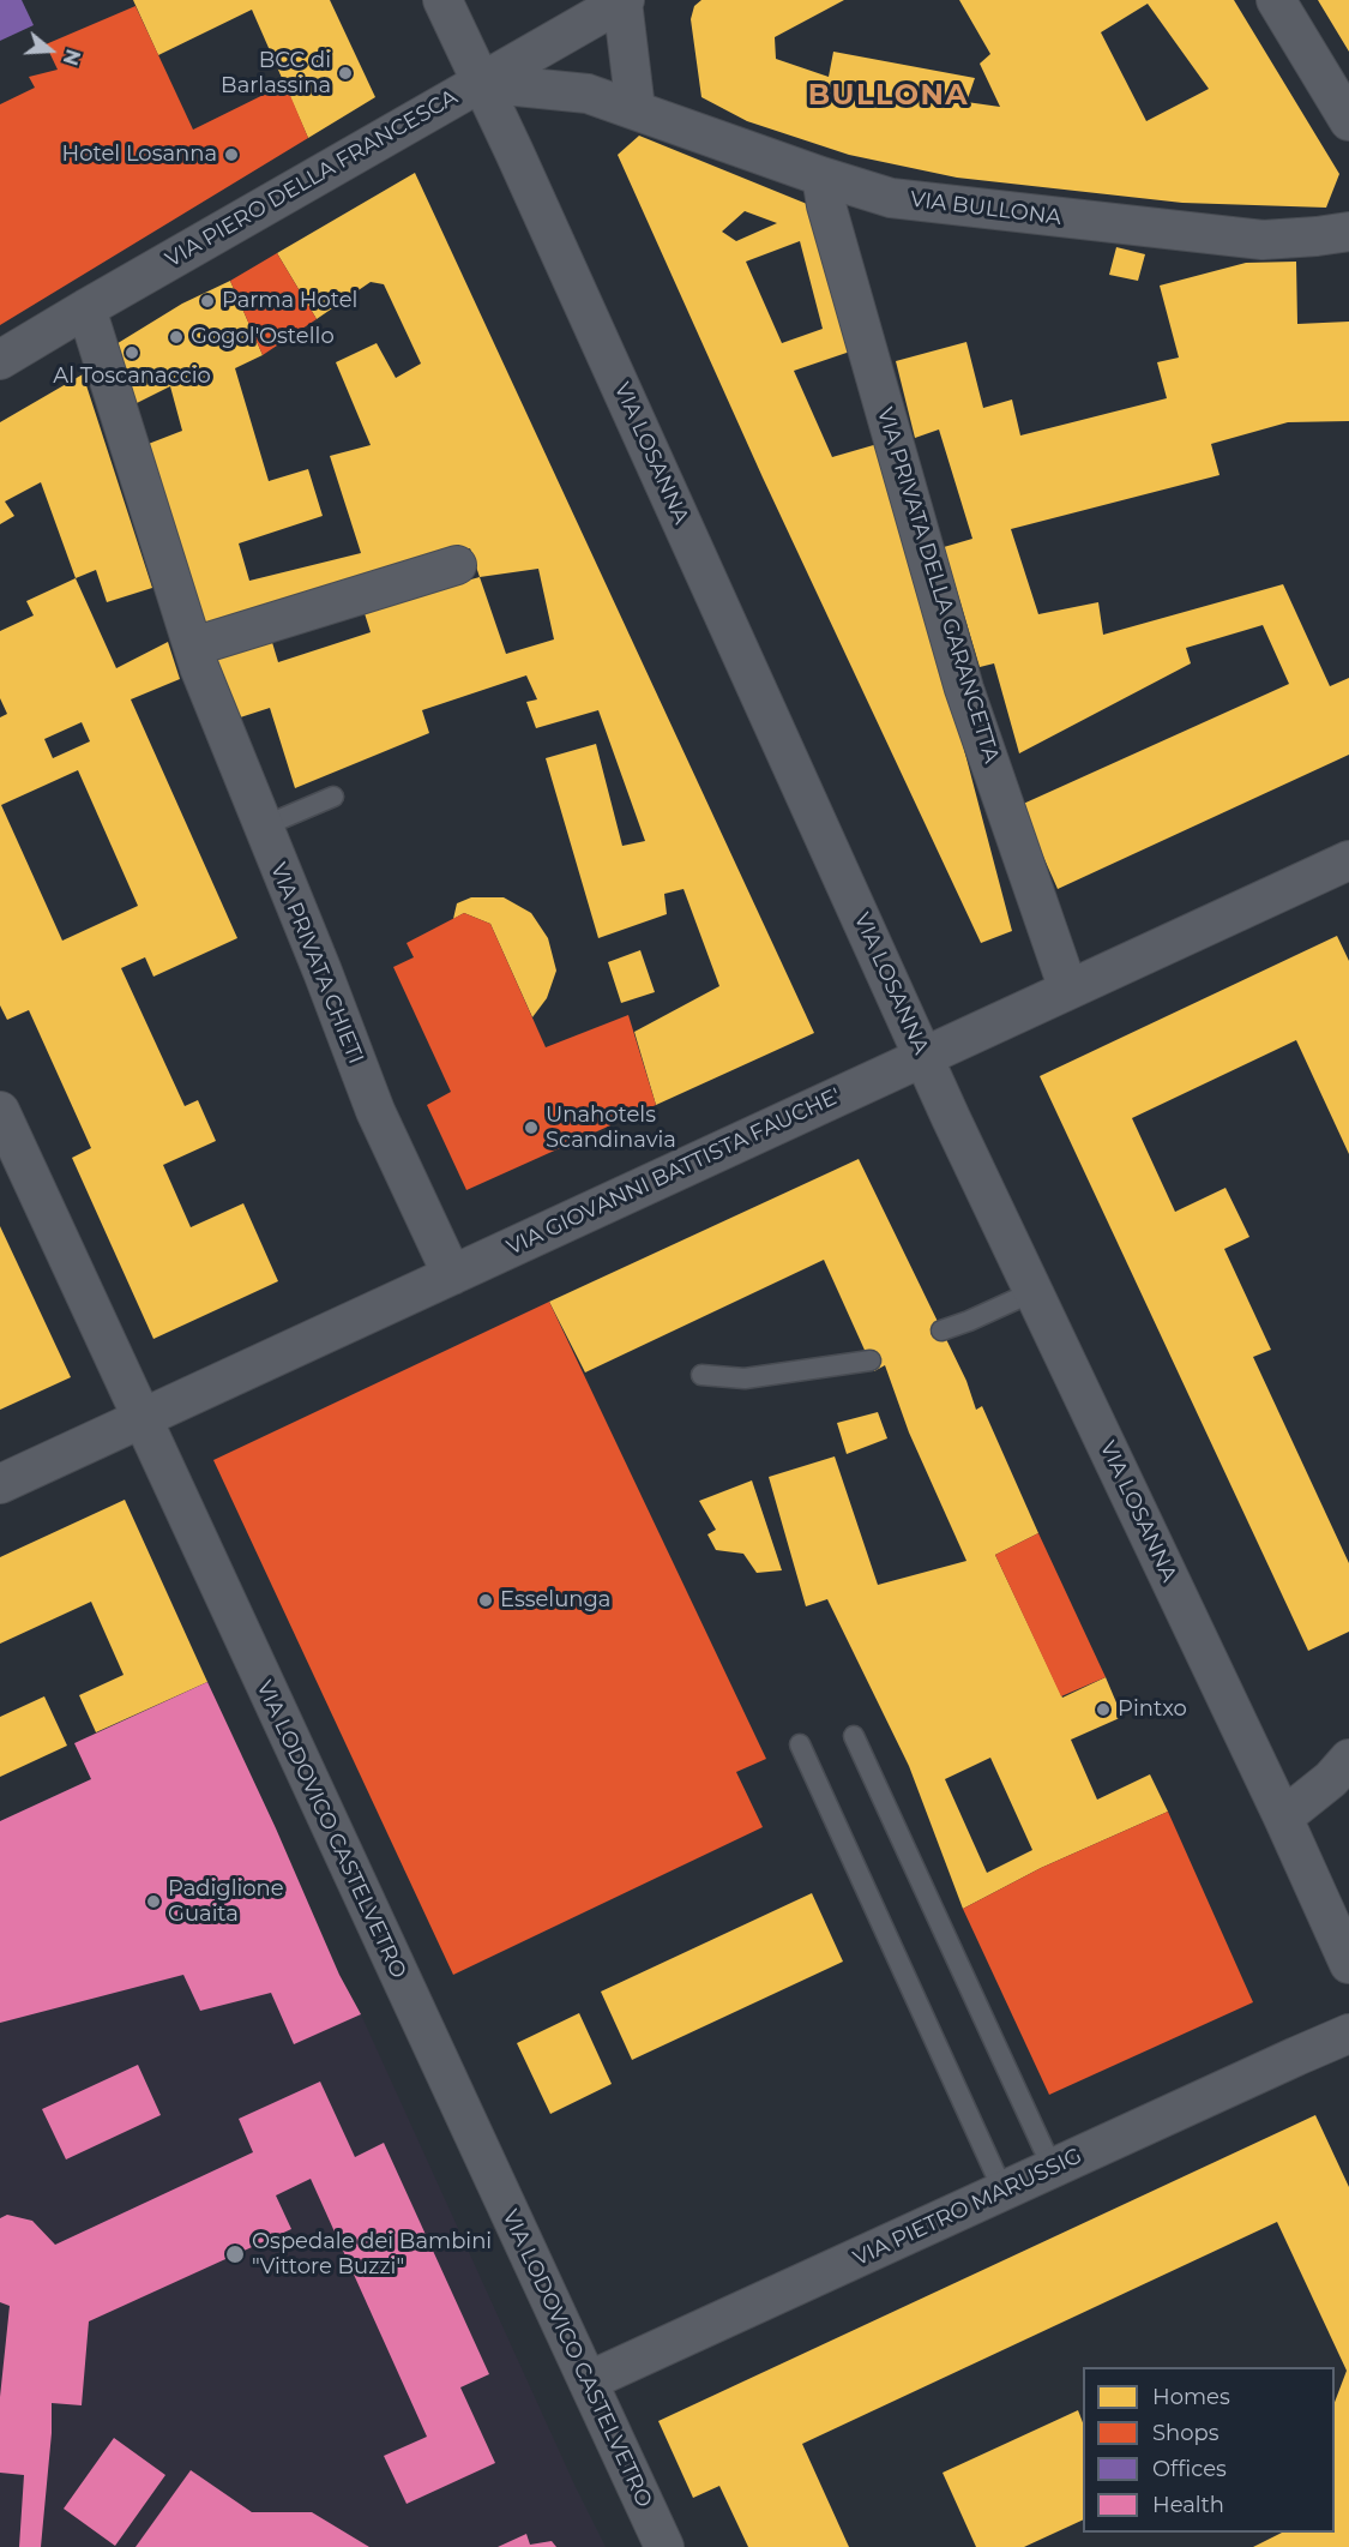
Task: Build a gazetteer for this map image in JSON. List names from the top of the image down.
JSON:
{
  "streets": {
    "street": [
      "VIA PIERO DELLA FRANCESCA",
      "VIA BULLONA",
      "VIA LOSANNA",
      "VIA PRIVATA DELLA GARANCETTA",
      "VIA PRIVATA CHIETI",
      "VIA GIOVANNI BATTISTA FAUCHE'",
      "VIA LODOVICO CASTELVETRO",
      "VIA PIETRO MARUSSIG"
    ]
  },
  "crossings": [
    ["VIA PIERO DELLA FRANCESCA", "VIA BULLONA"],
    ["VIA PIERO DELLA FRANCESCA", "VIA LOSANNA"],
    ["VIA PIERO DELLA FRANCESCA", "VIA PRIVATA CHIETI"],
    ["VIA BULLONA", "VIA LOSANNA"],
    ["VIA BULLONA", "VIA PRIVATA DELLA GARANCETTA"],
    ["VIA LOSANNA", "VIA GIOVANNI BATTISTA FAUCHE'"],
    ["VIA PRIVATA DELLA GARANCETTA", "VIA GIOVANNI BATTISTA FAUCHE'"],
    ["VIA PRIVATA CHIETI", "VIA GIOVANNI BATTISTA FAUCHE'"],
    ["VIA GIOVANNI BATTISTA FAUCHE'", "VIA LODOVICO CASTELVETRO"],
    ["VIA LODOVICO CASTELVETRO", "VIA PIETRO MARUSSIG"]
  ],
  "districts": ["BULLONA"],
  "places": [
    "BCC di Barlassina",
    "Hotel Losanna",
    "Parma Hotel",
    "Gogol'Ostello",
    "Al Toscanaccio",
    "Unahotels Scandinavia",
    "Esselunga",
    "Pintxo",
    "Padiglione Guaita",
    "Ospedale dei Bambini \"Vittore Buzzi\""
  ],
  "legend": [
    "Homes",
    "Shops",
    "Offices",
    "Health"
  ],
  "north": "right"
}
